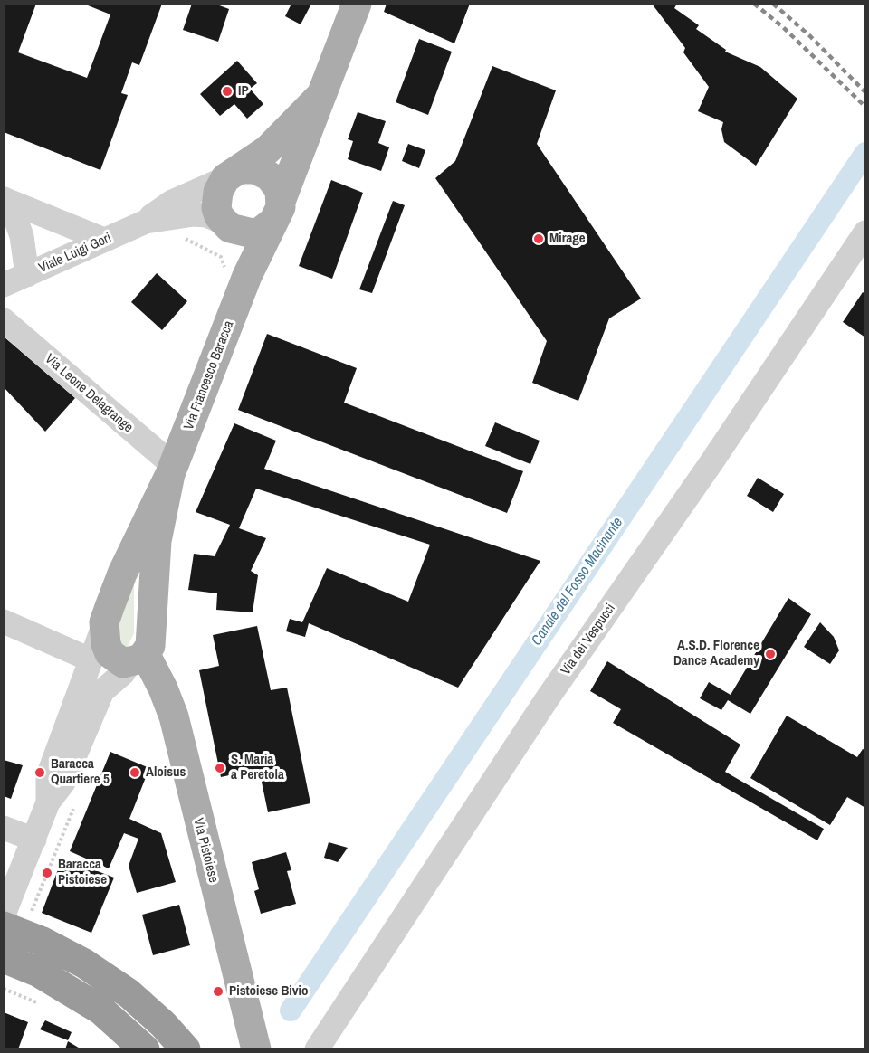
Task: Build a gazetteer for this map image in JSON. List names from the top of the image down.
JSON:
{
  "streets": {
    "main road": ["Via Francesco Baracca", "Via Pistoiese"],
    "street": ["Viale Luigi Gori", "Via Leone Delagrange", "Via dei Vespucci"]
  },
  "crossings": [
    ["Viale Luigi Gori", "Via Francesco Baracca"],
    ["Via Francesco Baracca", "Via Leone Delagrange"],
    ["Via Francesco Baracca", "Via Pistoiese"]
  ],
  "water": ["Canale del Fosso Macinante"],
  "places": [
    "IP",
    "Mirage",
    "A.S.D. Florence Dance Academy",
    "S. Maria a Peretola",
    "Baracca Quartiere 5",
    "Aloisus",
    "Baracca Pistoiese",
    "Pistoiese Bivio"
  ]
}
